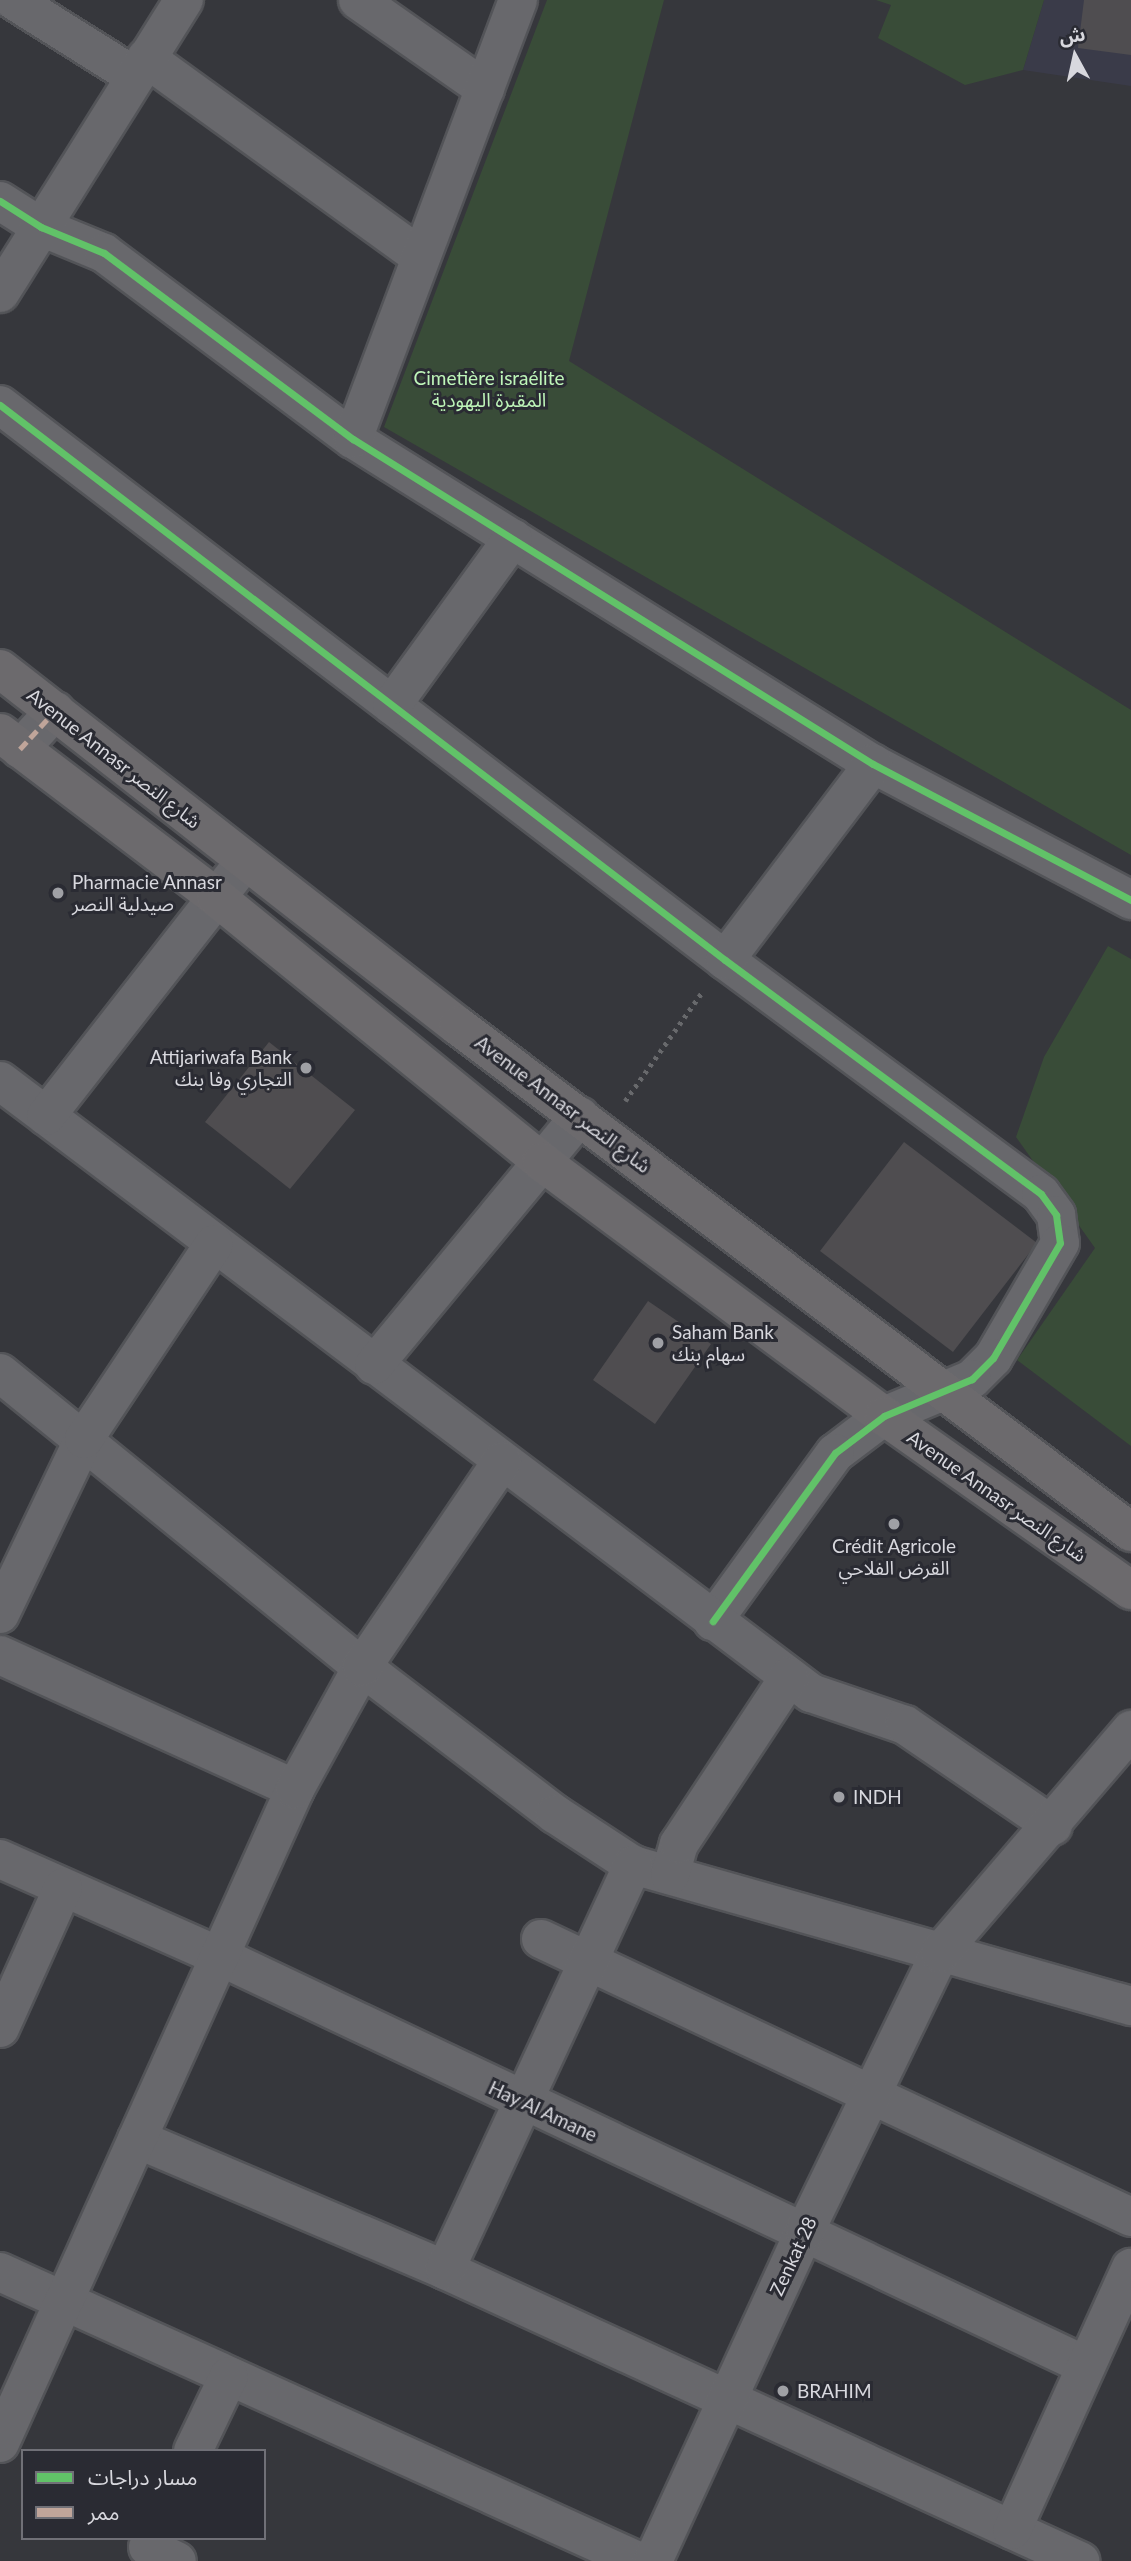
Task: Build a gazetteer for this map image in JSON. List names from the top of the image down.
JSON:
{
  "streets": {
    "main road": ["Avenue Annasr شارع النصر"],
    "street": ["Hay Al Amane", "Zenkat 28"]
  },
  "crossings": [
    ["Hay Al Amane", "Zenkat 28"]
  ],
  "parks": ["Cimetière israélite المقبرة اليهودية"],
  "places": [
    "Pharmacie Annasr صيدلية النصر",
    "Attijariwafa Bank التجاري وفا بنك",
    "Saham Bank سهام بنك",
    "Crédit Agricole القرض الفلاحي",
    "INDH",
    "BRAHIM"
  ],
  "legend": ["مسار دراجات", "ممر"],
  "north": "top"
}
